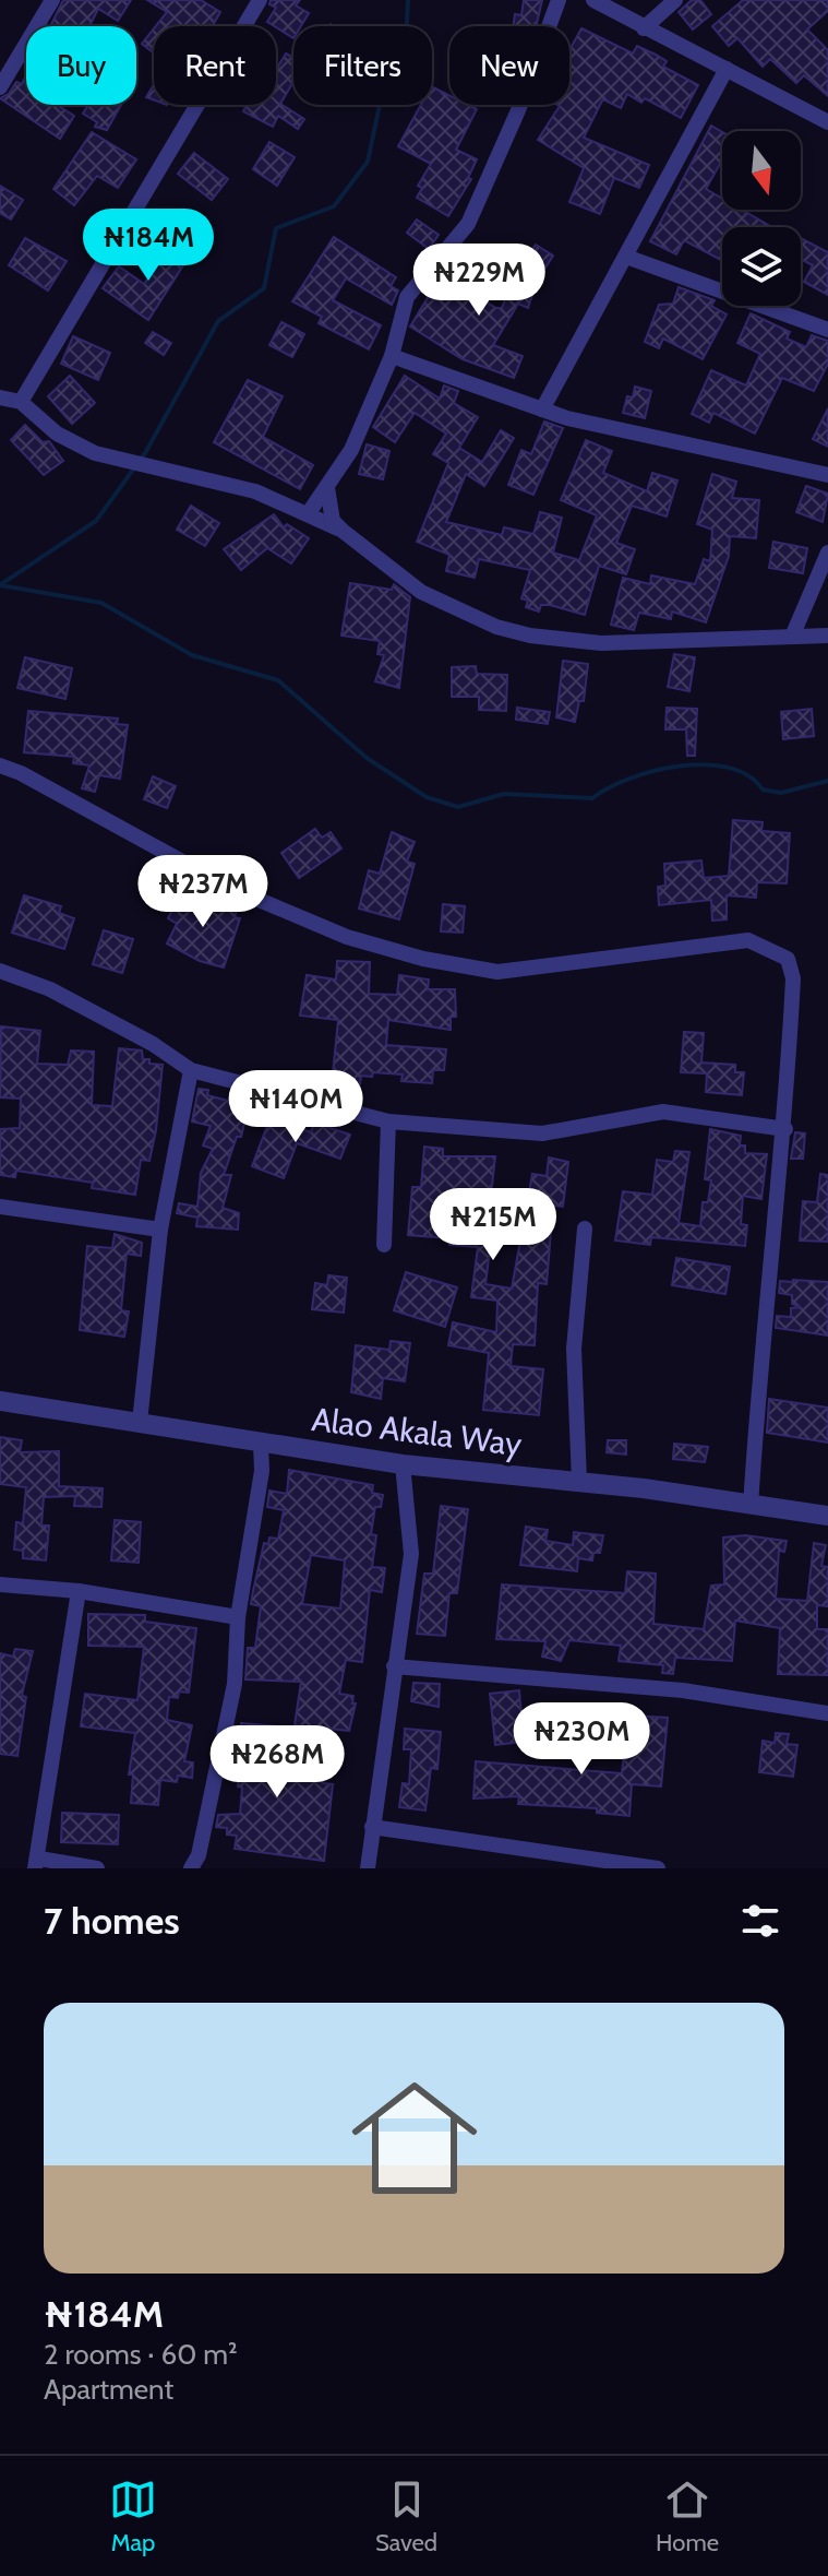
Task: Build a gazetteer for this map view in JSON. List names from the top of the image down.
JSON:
{
  "streets": {
    "street": ["Alao Akala Way"]
  },
  "north": "bottom",
  "page": {
    "chip": [
      "Buy",
      "Rent",
      "Filters",
      "New"
    ],
    "price": [
      "₦184M",
      "₦229M",
      "₦237M",
      "₦140M",
      "₦215M",
      "₦230M",
      "₦268M"
    ],
    "heading": "7 homes",
    "list": [
      {
        "name": "₦184M",
        "note": "2 rooms · 60 m² · Apartment"
      }
    ],
    "tabs": ["Map", "Saved", "Home"]
  }
}
